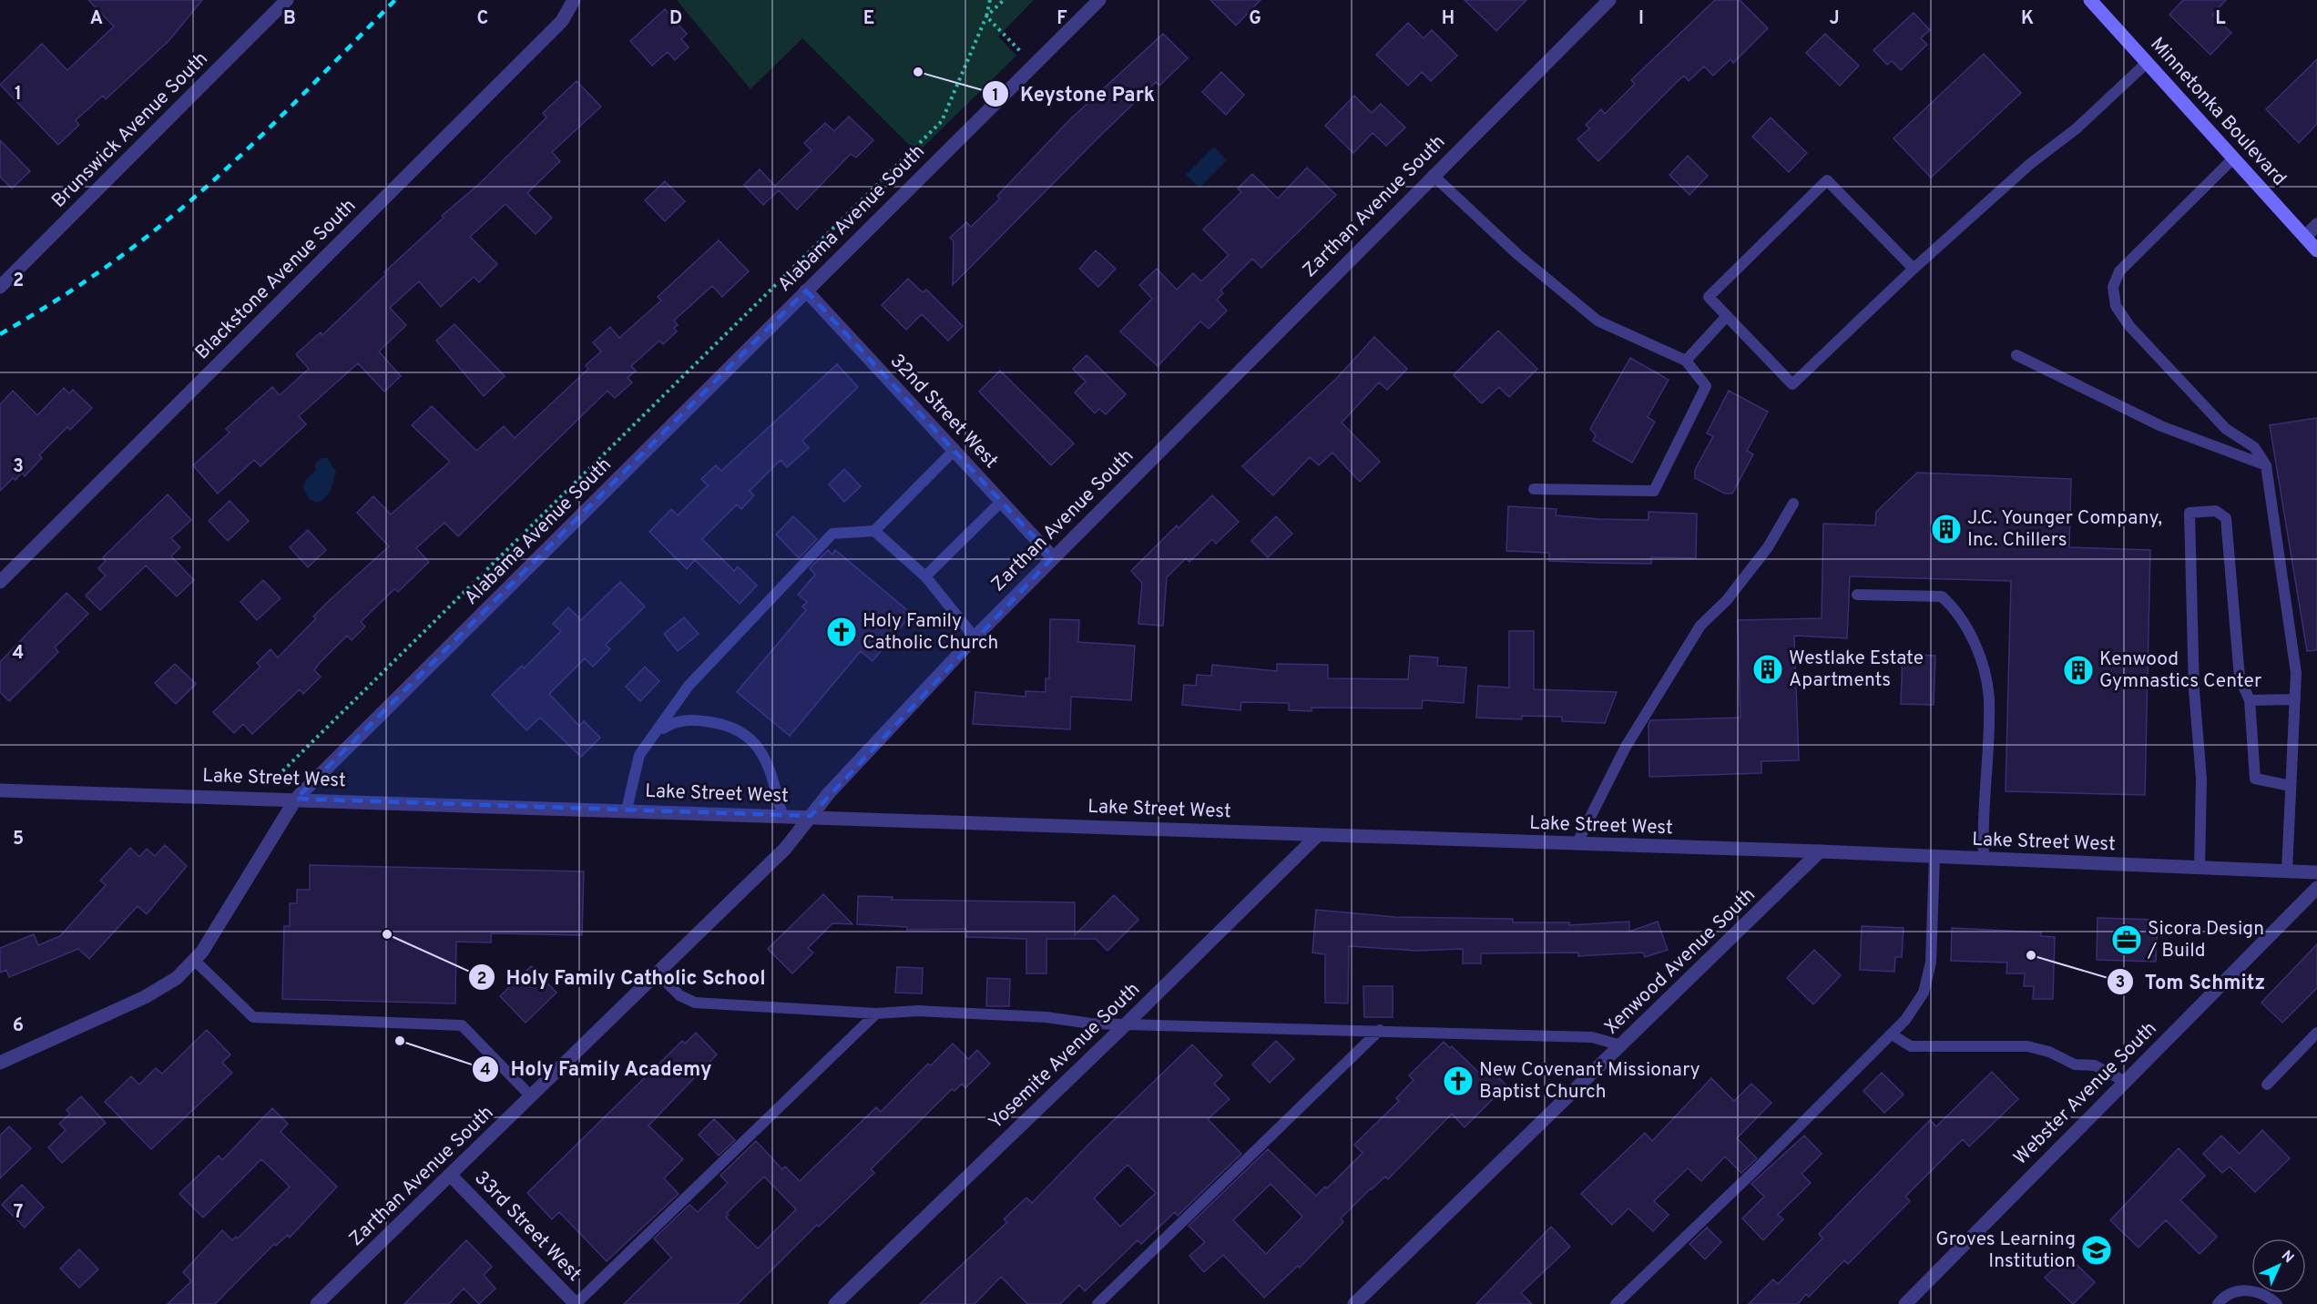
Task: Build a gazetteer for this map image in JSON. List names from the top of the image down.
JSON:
{
  "streets": {
    "main road": ["Minnetonka Boulevard"],
    "street": [
      "Brunswick Avenue South",
      "Zarthan Avenue South",
      "Alabama Avenue South",
      "Blackstone Avenue South",
      "32nd Street West",
      "Lake Street West",
      "Xenwood Avenue South",
      "Yosemite Avenue South",
      "Webster Avenue South",
      "33rd Street West"
    ]
  },
  "crossings": [
    ["Zarthan Avenue South", "32nd Street West"],
    ["Zarthan Avenue South", "Lake Street West"],
    ["Zarthan Avenue South", "33rd Street West"],
    ["Alabama Avenue South", "32nd Street West"],
    ["Alabama Avenue South", "Lake Street West"],
    ["Lake Street West", "Xenwood Avenue South"],
    ["Lake Street West", "Yosemite Avenue South"]
  ],
  "places": {
    "other": [
      "Keystone Park",
      "Holy Family Catholic School",
      "Tom Schmitz",
      "Holy Family Academy"
    ],
    "building": ["J.C. Younger Company, Inc. Chillers", "Westlake Estate Apartments", "Kenwood Gymnastics Center"],
    "church": ["Holy Family Catholic Church", "New Covenant Missionary Baptist Church"],
    "office": ["Sicora Design / Build"],
    "school or university": ["Groves Learning Institution"]
  },
  "north": "top right",
  "grid": {
    "columns": [
      "A",
      "B",
      "C",
      "D",
      "E",
      "F",
      "G",
      "H",
      "I",
      "J",
      "K",
      "L"
    ],
    "rows": [
      "1",
      "2",
      "3",
      "4",
      "5",
      "6",
      "7"
    ]
  }
}
